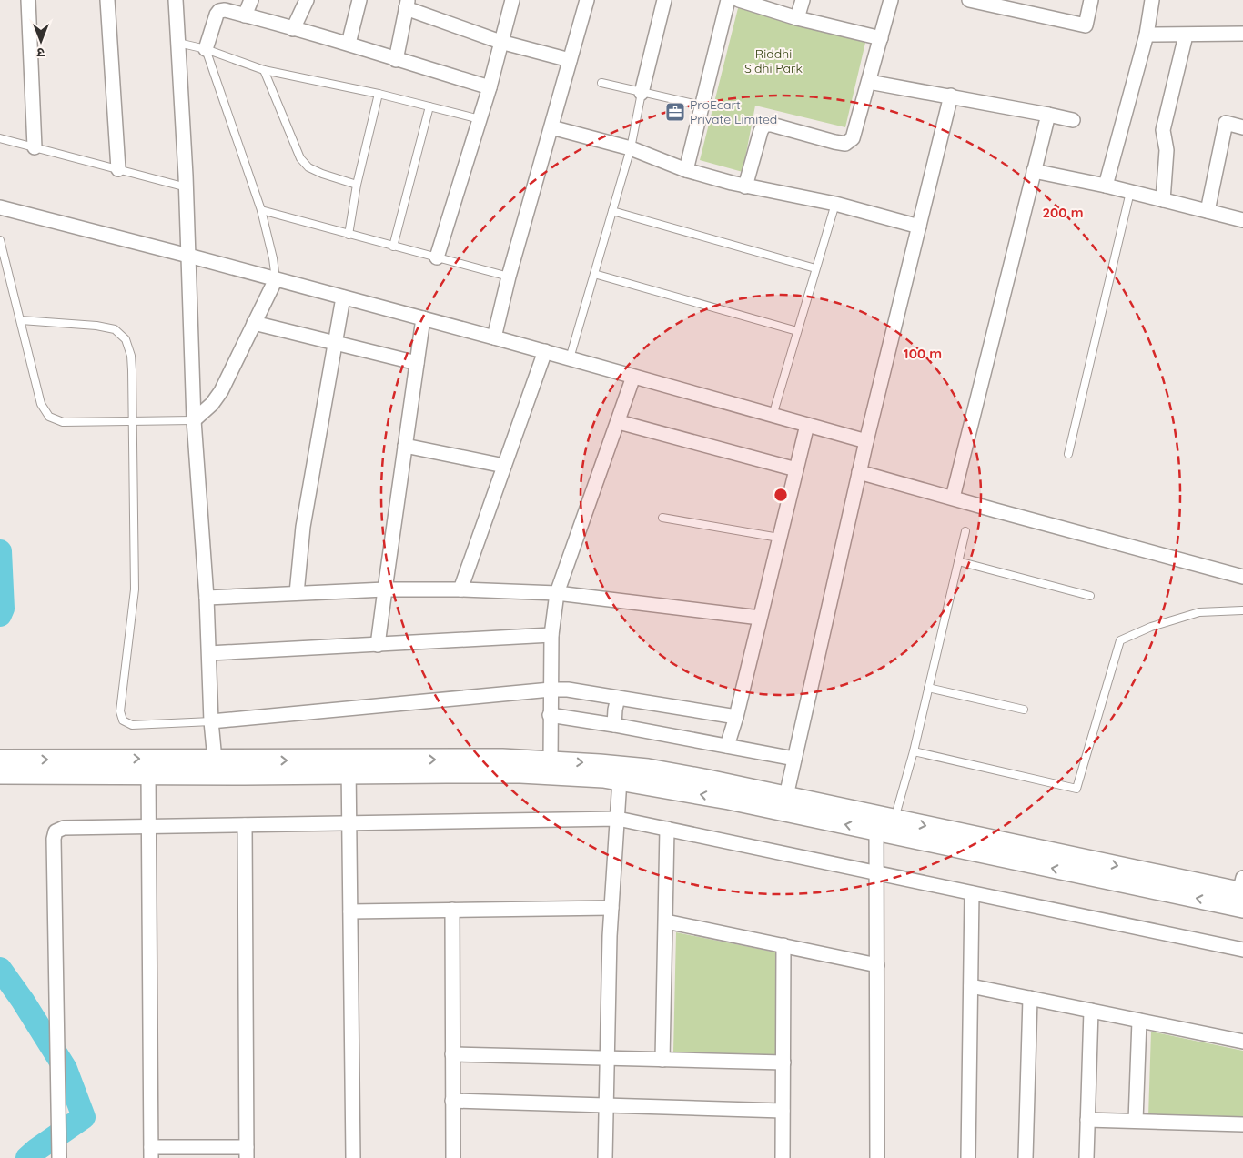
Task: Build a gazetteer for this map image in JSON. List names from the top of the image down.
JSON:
{
  "parks": ["Riddhi Sidhi Park"],
  "places": {
    "office": ["ProEcart Private Limited"]
  },
  "north": "bottom",
  "rings": ["200 m", "100 m"]
}
